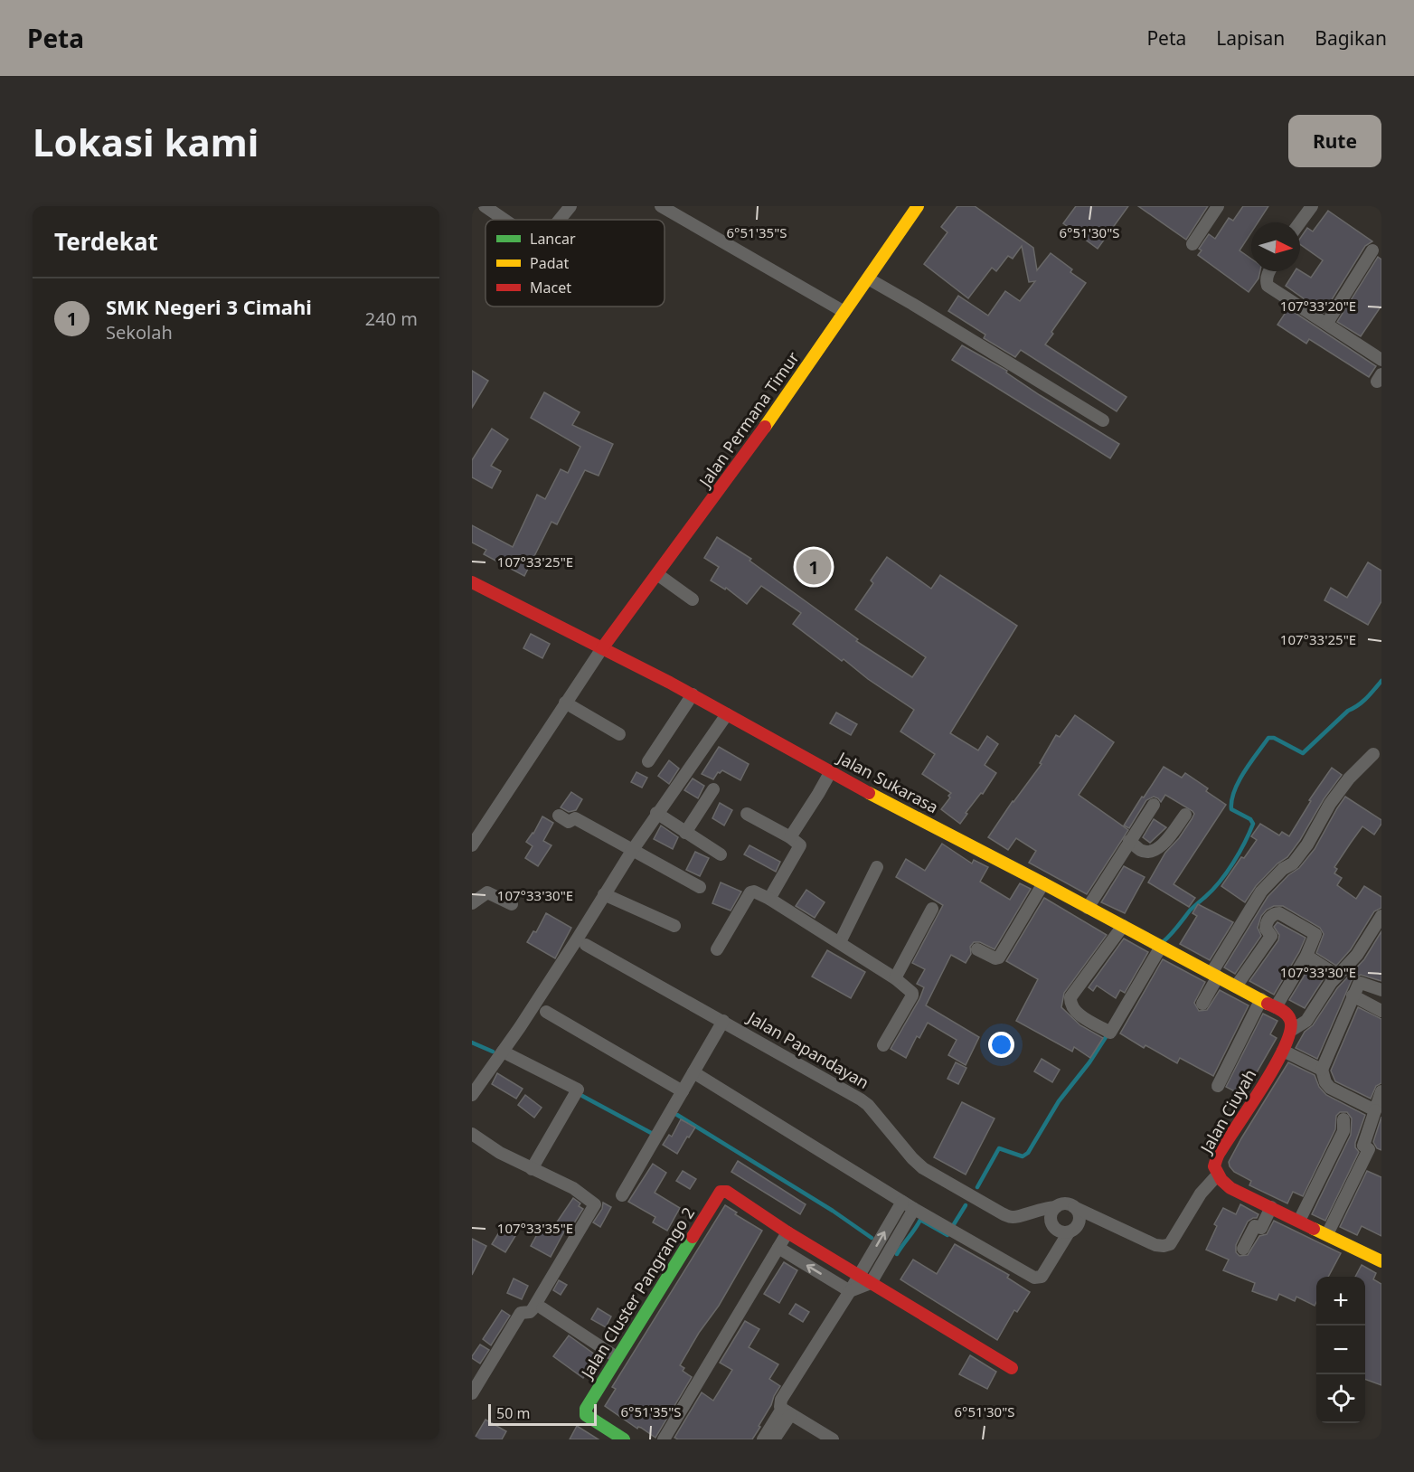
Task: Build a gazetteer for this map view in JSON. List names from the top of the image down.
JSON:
{
  "streets": {
    "street": [
      "Jalan Permana Timur",
      "Jalan Sukarasa",
      "Jalan Papandayan",
      "Jalan Ciuyah",
      "Jalan Cluster Pangrango 2"
    ]
  },
  "crossings": [
    ["Jalan Permana Timur", "Jalan Sukarasa"],
    ["Jalan Sukarasa", "Jalan Ciuyah"]
  ],
  "legend": ["Lancar", "Padat", "Macet"],
  "scale_bar": "50 m",
  "north": "right",
  "page": {
    "header": "Peta",
    "nav": ["Peta", "Lapisan", "Bagikan"],
    "buttons": "Rute",
    "title": "Lokasi kami",
    "heading": "Terdekat",
    "list": [
      {
        "mark": "1",
        "name": "SMK Negeri 3 Cimahi",
        "note": "Sekolah",
        "value": "240 m"
      }
    ],
    "pins": "1",
    "map_buttons": ["+", "−"],
    "scale": "50 m"
  },
  "coordinates": [
    "6°51'35\"S",
    "6°51'30\"S",
    "107°33'20\"E",
    "107°33'25\"E",
    "107°33'30\"E",
    "107°33'35\"E"
  ]
}
